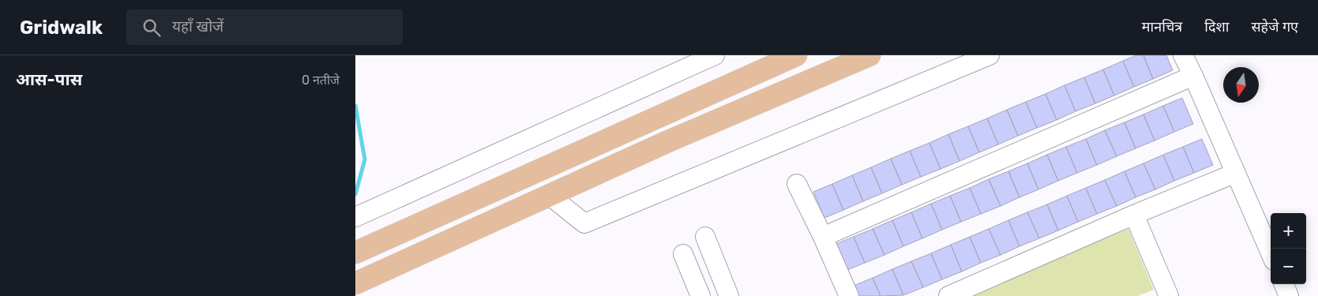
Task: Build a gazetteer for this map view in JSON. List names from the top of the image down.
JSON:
{
  "north": "bottom",
  "page": {
    "header": "Gridwalk",
    "search": "यहाँ खोजें",
    "nav": ["मानचित्र", "दिशा", "सहेजे गए"],
    "heading": ["आस-पास", "0 नतीजे"],
    "map_buttons": ["+", "−"]
  }
}
